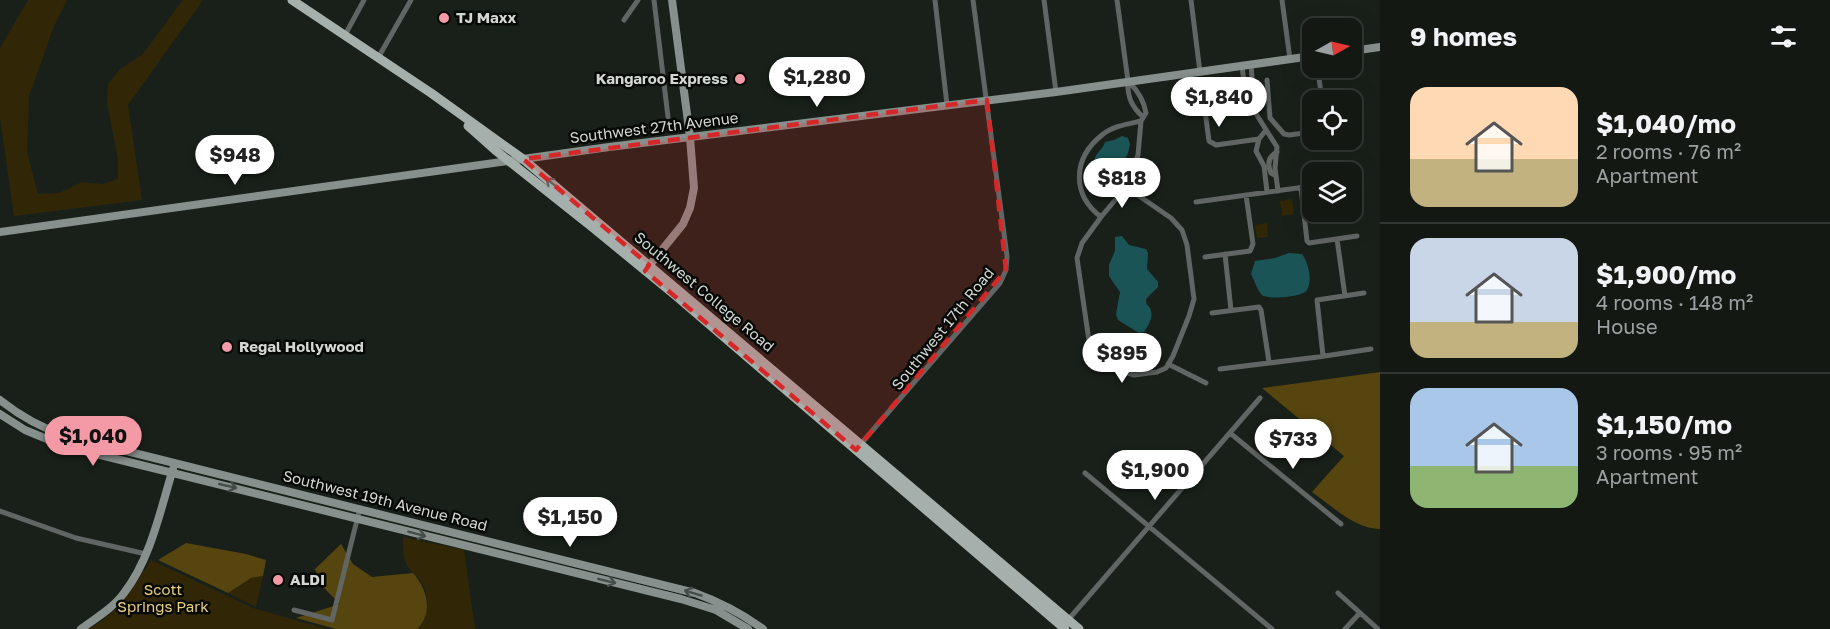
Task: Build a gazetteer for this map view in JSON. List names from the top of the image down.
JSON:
{
  "streets": {
    "main road": ["Southwest 27th Avenue", "Southwest College Road", "Southwest 19th Avenue Road"],
    "street": ["Southwest 17th Road"]
  },
  "crossings": [
    ["Southwest 27th Avenue", "Southwest College Road"],
    ["Southwest 27th Avenue", "Southwest 17th Road"],
    ["Southwest College Road", "Southwest 17th Road"]
  ],
  "parks": ["Scott Springs Park"],
  "places": [
    "TJ Maxx",
    "Kangaroo Express",
    "Regal Hollywood",
    "ALDI"
  ],
  "north": "right",
  "page": {
    "heading": "9 homes",
    "price": [
      "$1,280",
      "$1,840",
      "$948",
      "$818",
      "$895",
      "$1,040",
      "$733",
      "$1,900",
      "$1,150"
    ],
    "list": [
      {
        "name": "$1,040/mo",
        "note": "2 rooms · 76 m² · Apartment"
      },
      {
        "name": "$1,900/mo",
        "note": "4 rooms · 148 m² · House"
      },
      {
        "name": "$1,150/mo",
        "note": "3 rooms · 95 m² · Apartment"
      }
    ]
  }
}
